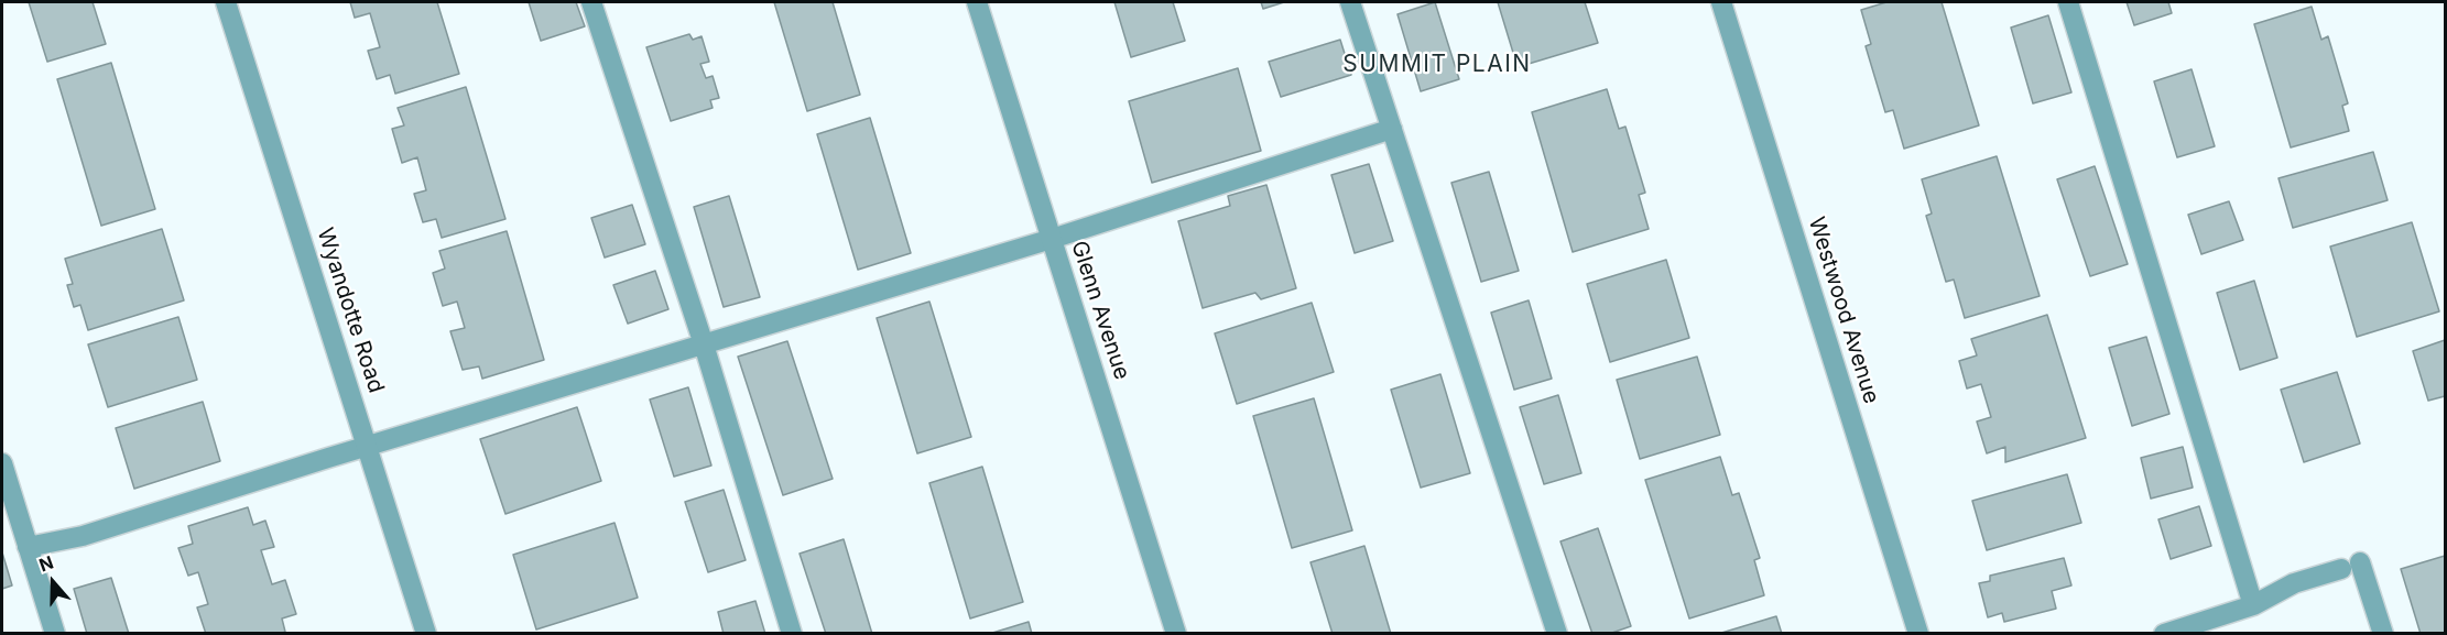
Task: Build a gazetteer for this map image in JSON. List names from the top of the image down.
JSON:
{
  "streets": {
    "street": ["Wyandotte Road", "Glenn Avenue", "Westwood Avenue"]
  },
  "districts": ["SUMMIT PLAIN"],
  "north": "top"
}
